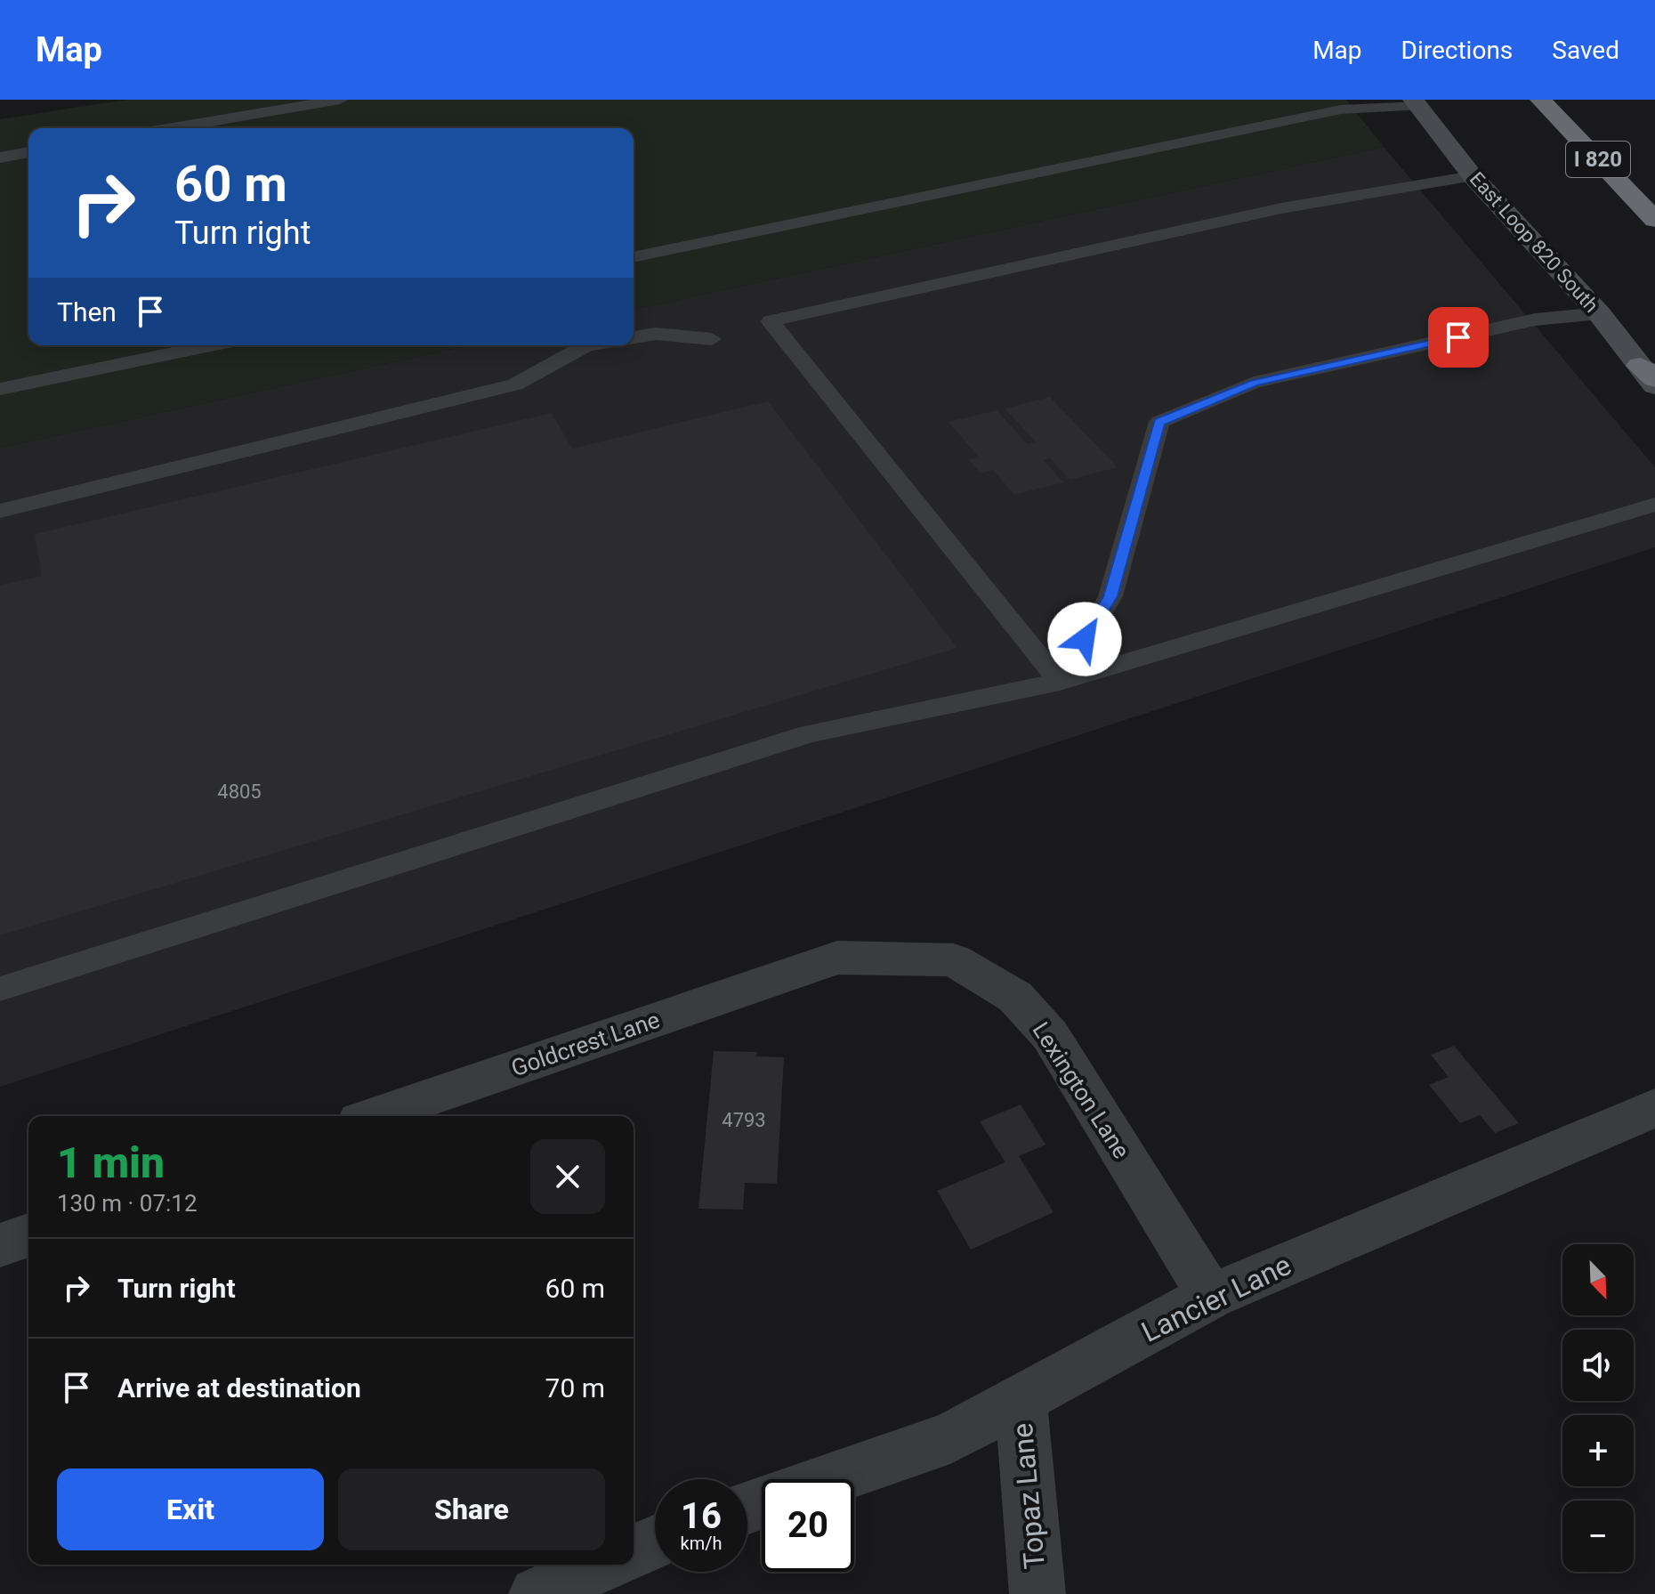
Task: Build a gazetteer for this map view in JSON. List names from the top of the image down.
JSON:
{
  "streets": {
    "highway": ["I 820"],
    "main road": ["East Loop 820 South"],
    "street": [
      "Goldcrest Lane",
      "Lexington Lane",
      "Lancier Lane",
      "Topaz Lane"
    ]
  },
  "crossings": [
    ["Goldcrest Lane", "Lexington Lane"],
    ["Lexington Lane", "Lancier Lane"],
    ["Lancier Lane", "Topaz Lane"]
  ],
  "house_numbers": ["4805", "4793"],
  "north": "bottom right",
  "page": {
    "header": "Map",
    "nav": ["Map", "Directions", "Saved"],
    "turn": ["60 m", "Turn right"],
    "then": "Then",
    "heading": ["1 min", "130 m · 07:12"],
    "list": [
      {
        "name": "Turn right",
        "value": "60 m"
      },
      {
        "name": "Arrive at destination",
        "value": "70 m"
      }
    ],
    "map_buttons": ["+", "−"],
    "buttons": ["Exit", "Share"],
    "speed": "16 km/h",
    "limit": "20"
  }
}
